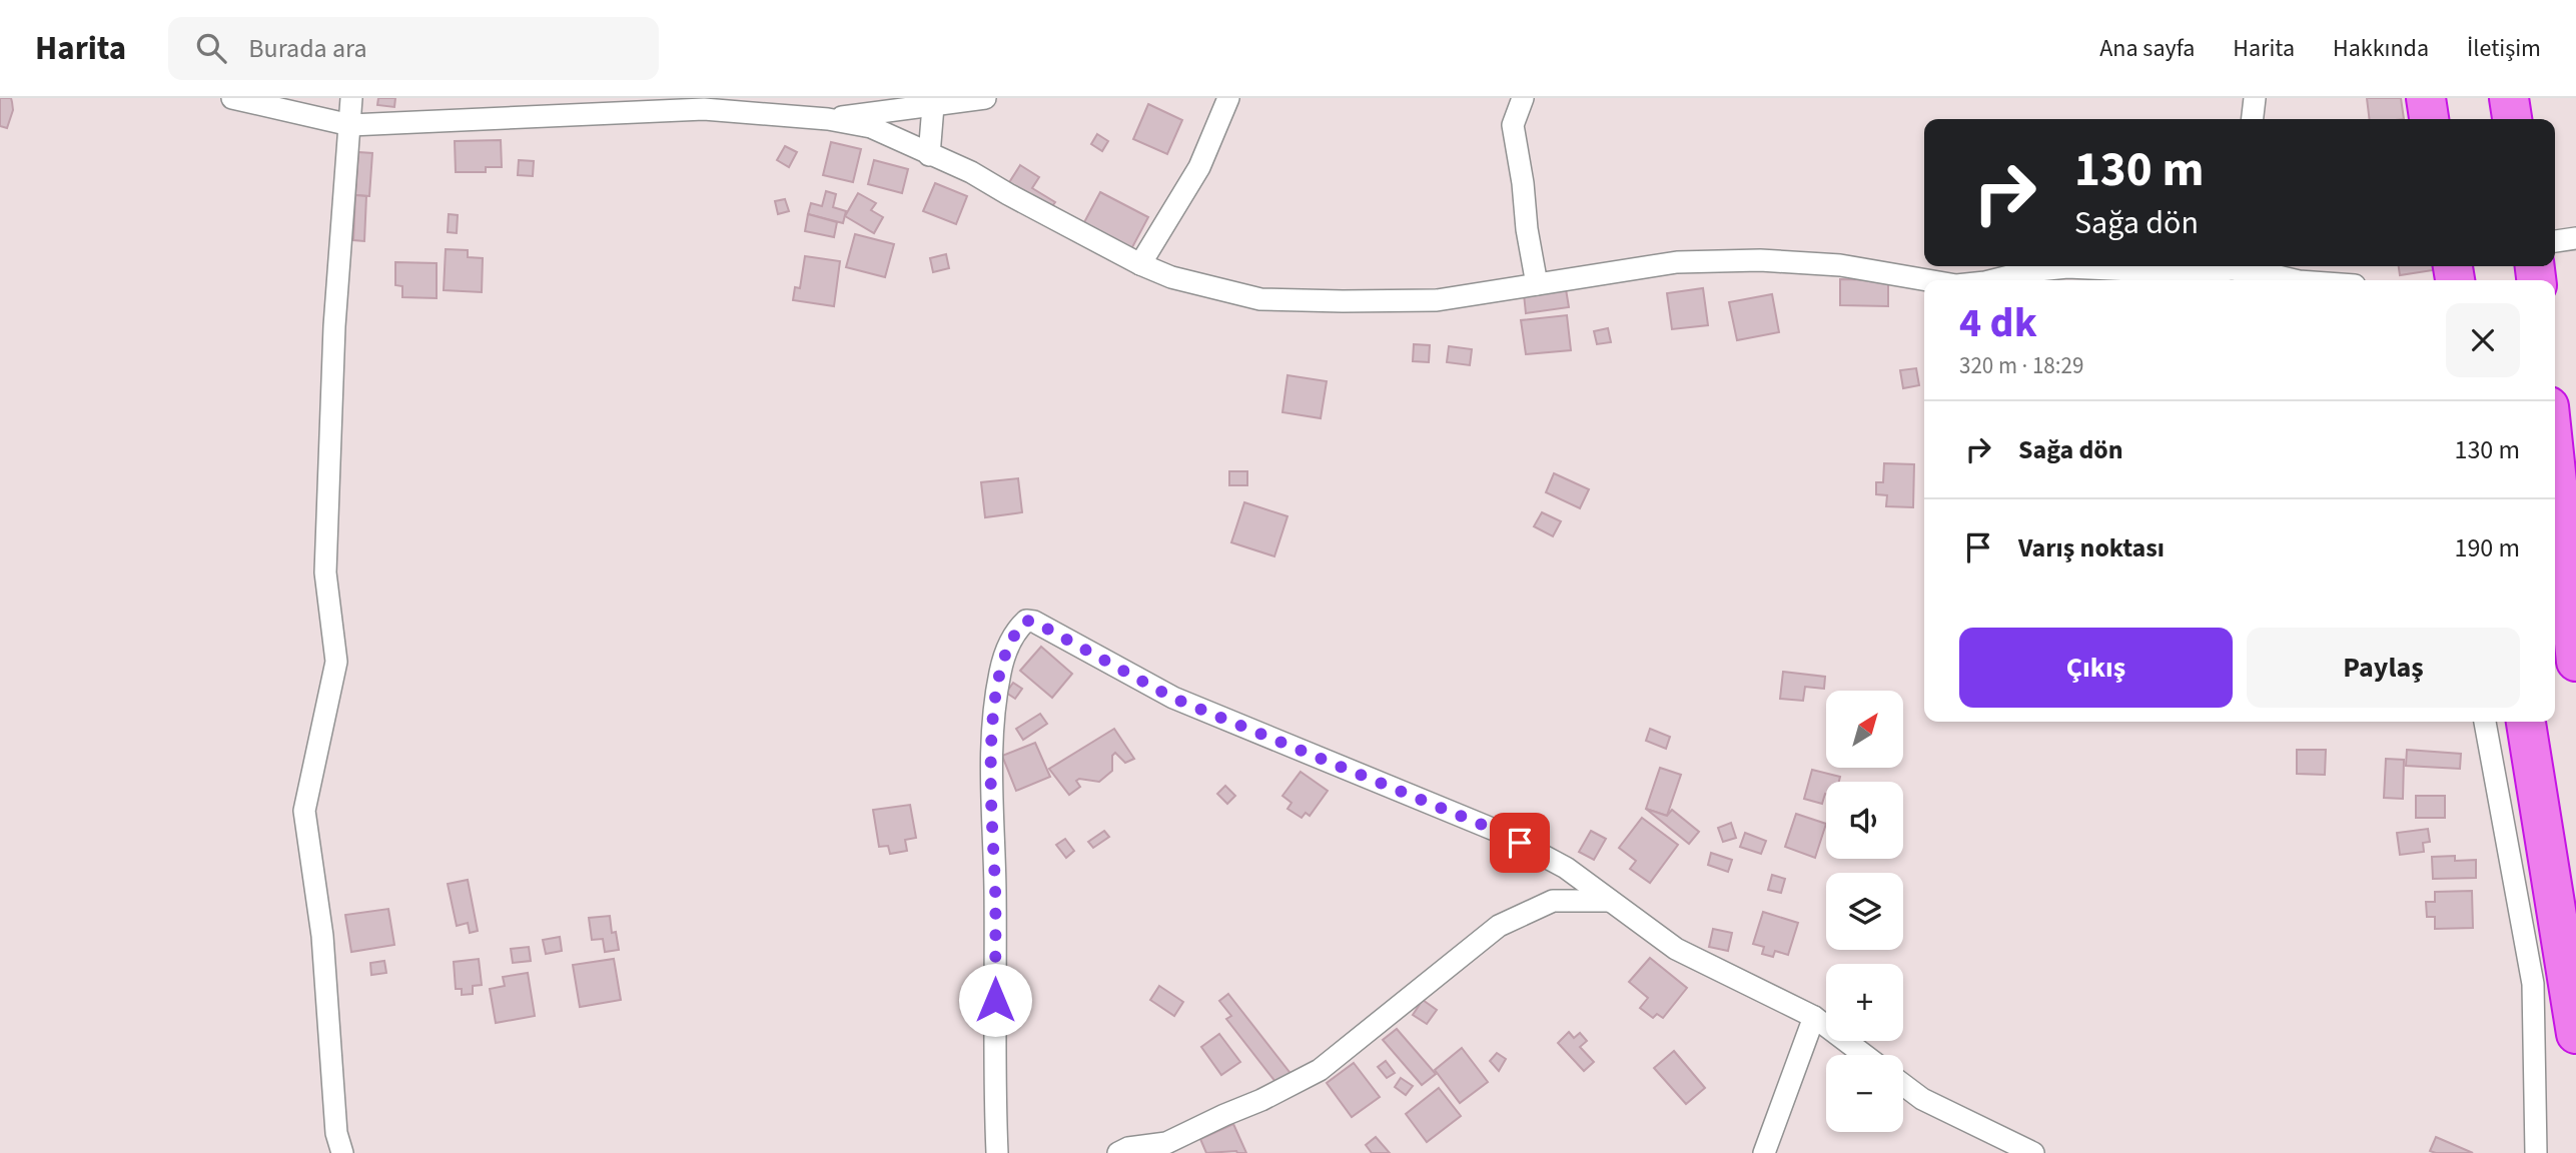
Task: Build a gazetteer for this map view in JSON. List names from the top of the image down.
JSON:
{
  "north": "top right",
  "page": {
    "header": "Harita",
    "search": "Burada ara",
    "nav": [
      "Ana sayfa",
      "Harita",
      "Hakkında",
      "İletişim"
    ],
    "turn": ["130 m", "Sağa dön"],
    "heading": ["4 dk", "320 m · 18:29"],
    "list": [
      {
        "name": "Sağa dön",
        "value": "130 m"
      },
      {
        "name": "Varış noktası",
        "value": "190 m"
      }
    ],
    "buttons": ["Çıkış", "Paylaş"],
    "map_buttons": ["+", "−"]
  }
}
